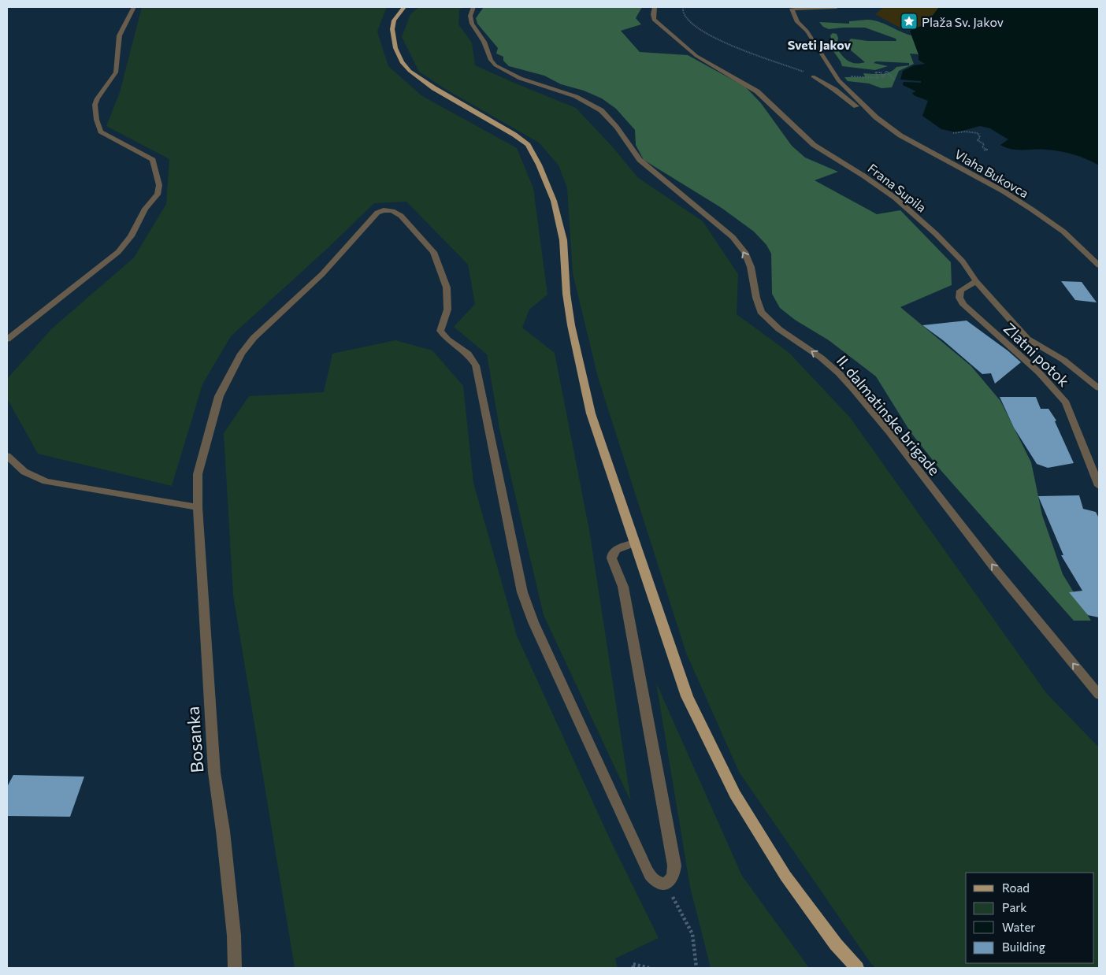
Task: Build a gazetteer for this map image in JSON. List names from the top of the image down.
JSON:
{
  "streets": {
    "street": [
      "Vlaha Bukovca",
      "Frana Supila",
      "Zlatni potok",
      "II. dalmatinske brigade",
      "Bosanka"
    ]
  },
  "crossings": [
    ["Frana Supila", "Zlatni potok"]
  ],
  "one_way": ["II. dalmatinske brigade"],
  "districts": ["Sveti Jakov"],
  "places": {
    "place": ["Plaža Sv. Jakov"]
  },
  "legend": [
    "Road",
    "Park",
    "Water",
    "Building"
  ]
}
